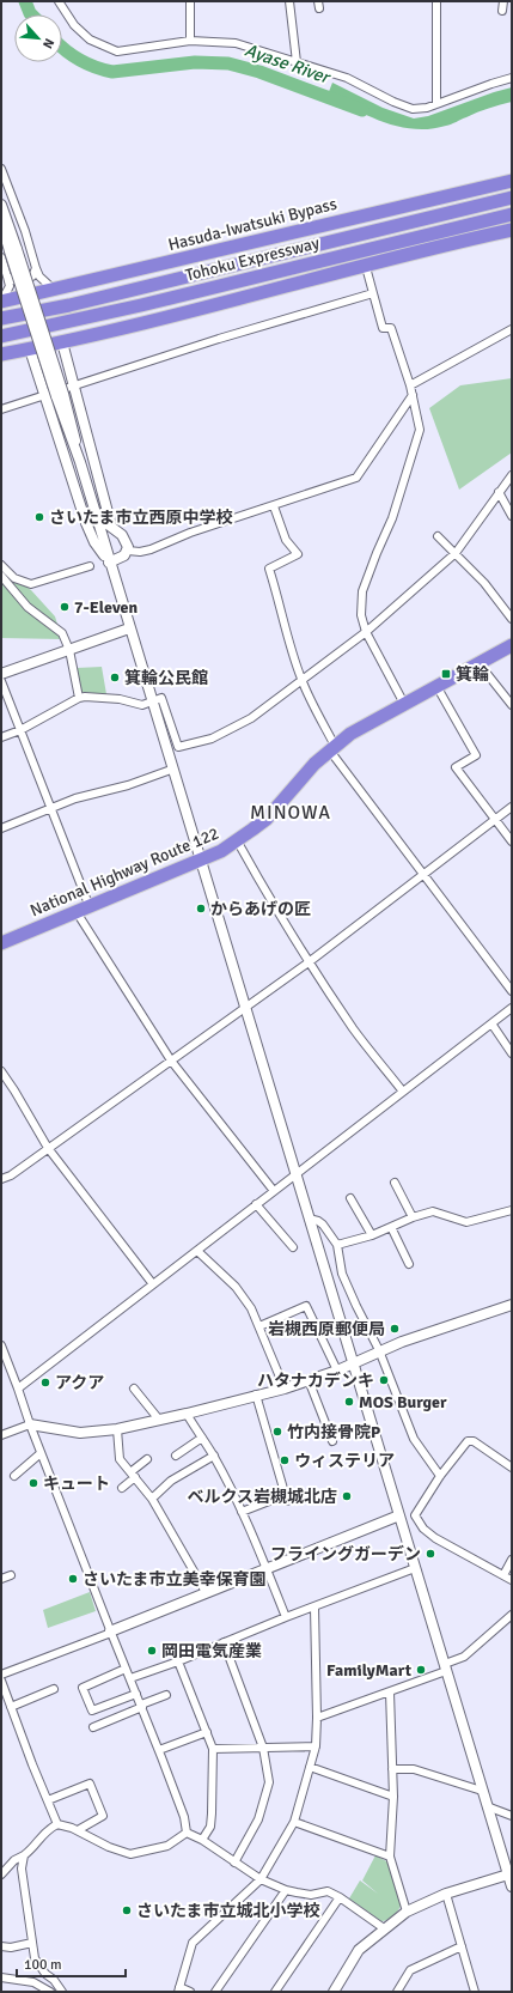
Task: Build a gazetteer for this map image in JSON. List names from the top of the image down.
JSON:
{
  "streets": {
    "highway": ["Hasuda-Iwatsuki Bypass", "Tohoku Expressway", "National Highway Route 122"]
  },
  "districts": ["MINOWA"],
  "water": ["Ayase River"],
  "places": {
    "other": [
      "さいたま市立西原中学校",
      "7-Eleven",
      "箕輪公民館",
      "からあげの匠",
      "岩槻西原郵便局",
      "ハタナカデンキ",
      "アクア",
      "MOS Burger",
      "竹内接骨院P",
      "ウィステリア",
      "キュート",
      "ベルクス岩槻城北店",
      "フライングガーデン",
      "さいたま市立美幸保育園",
      "岡田電気産業",
      "FamilyMart",
      "さいたま市立城北小学校"
    ],
    "transit": ["箕輪"]
  },
  "scale_bar": "100 m",
  "north": "bottom right"
}
